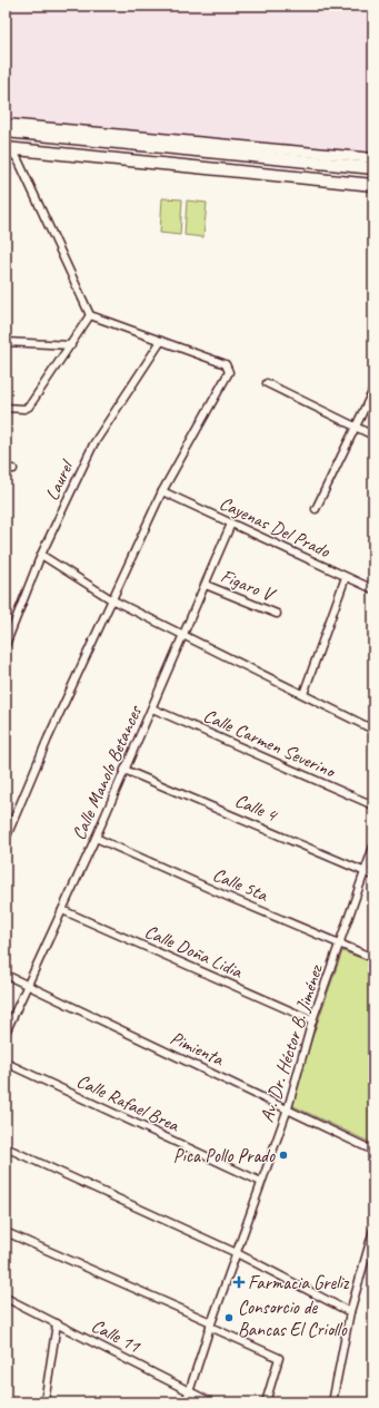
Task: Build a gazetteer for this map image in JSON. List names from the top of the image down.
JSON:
{
  "streets": {
    "street": [
      "Laurel",
      "Cayenas Del Prado",
      "Figaro V",
      "Calle Carmen Severino",
      "Calle Manolo Betances",
      "Calle 4",
      "Calle 5ta",
      "Calle Doña Lidia",
      "Av. Dr. Héctor B. Jiménez",
      "Pimienta",
      "Calle Rafael Brea",
      "Calle 11"
    ]
  },
  "crossings": [
    ["Cayenas Del Prado", "Calle Manolo Betances"],
    ["Figaro V", "Calle Manolo Betances"],
    ["Calle Carmen Severino", "Calle Manolo Betances"],
    ["Calle Manolo Betances", "Calle 4"],
    ["Calle Manolo Betances", "Calle 5ta"],
    ["Calle Manolo Betances", "Calle Doña Lidia"],
    ["Calle Manolo Betances", "Pimienta"],
    ["Calle 4", "Av. Dr. Héctor B. Jiménez"],
    ["Calle 5ta", "Av. Dr. Héctor B. Jiménez"],
    ["Calle Doña Lidia", "Av. Dr. Héctor B. Jiménez"],
    ["Av. Dr. Héctor B. Jiménez", "Pimienta"],
    ["Av. Dr. Héctor B. Jiménez", "Calle Rafael Brea"],
    ["Av. Dr. Héctor B. Jiménez", "Calle 11"]
  ],
  "places": {
    "other": ["Pica Pollo Prado", "Consorcio de Bancas El Criollo"],
    "health": ["Farmacia Greliz"]
  }
}
